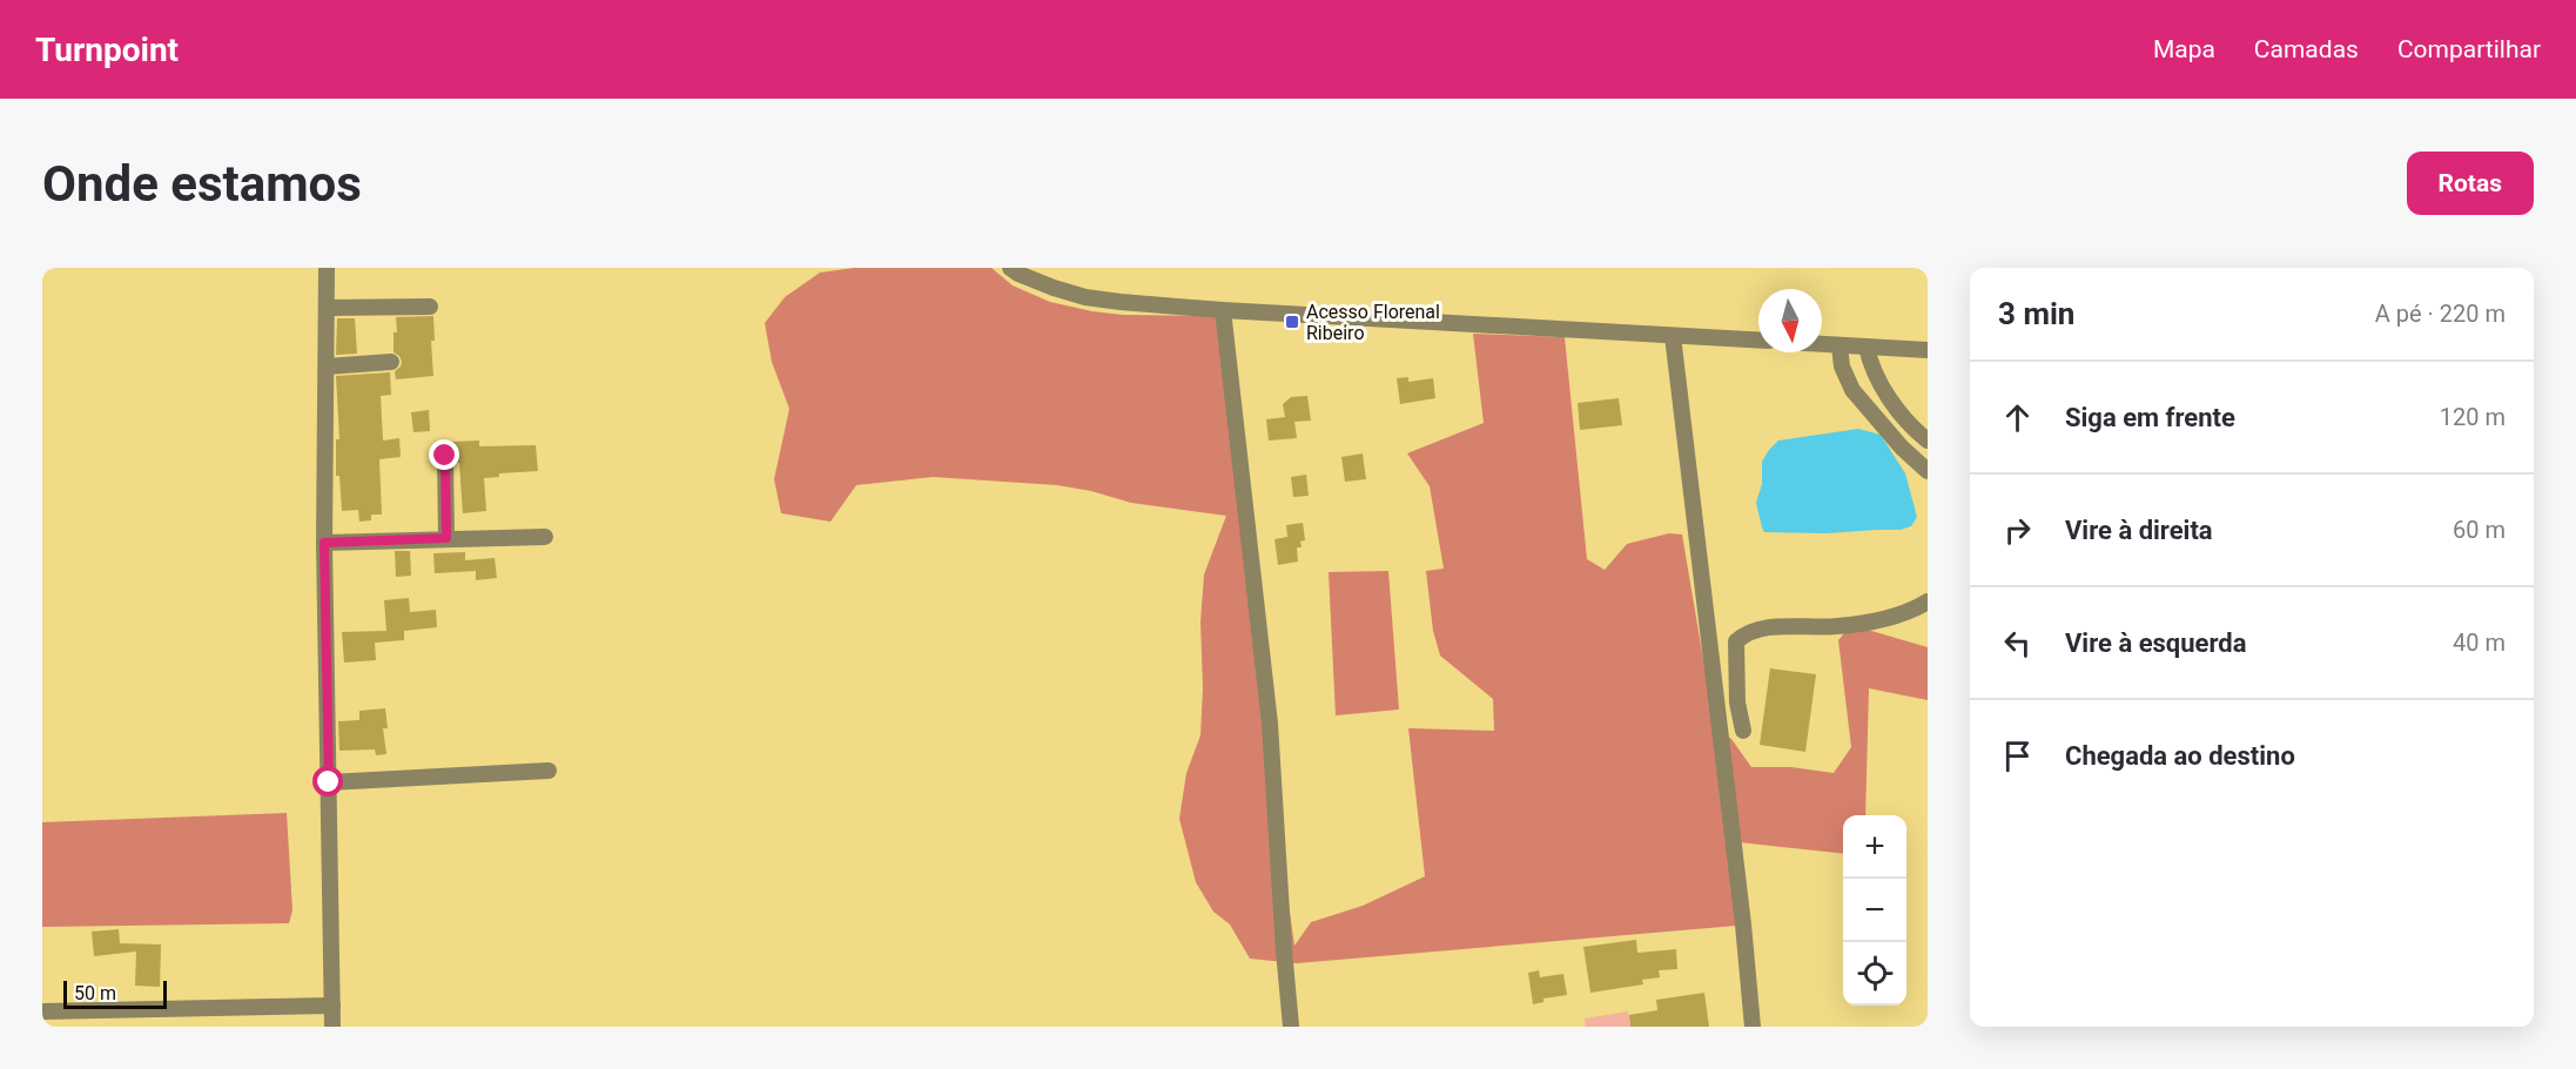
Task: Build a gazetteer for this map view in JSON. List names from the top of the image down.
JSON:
{
  "places": {
    "transit": ["Acesso Florenal Ribeiro"]
  },
  "scale_bar": "50 m",
  "north": "bottom",
  "page": {
    "header": "Turnpoint",
    "nav": ["Mapa", "Camadas", "Compartilhar"],
    "buttons": "Rotas",
    "title": "Onde estamos",
    "heading": ["3 min", "A pé · 220 m"],
    "list": [
      ["Siga em frente", "120 m"],
      ["Vire à direita", "60 m"],
      ["Vire à esquerda", "40 m"],
      "Chegada ao destino"
    ],
    "map_buttons": ["+", "−"],
    "scale": "50 m"
  }
}
